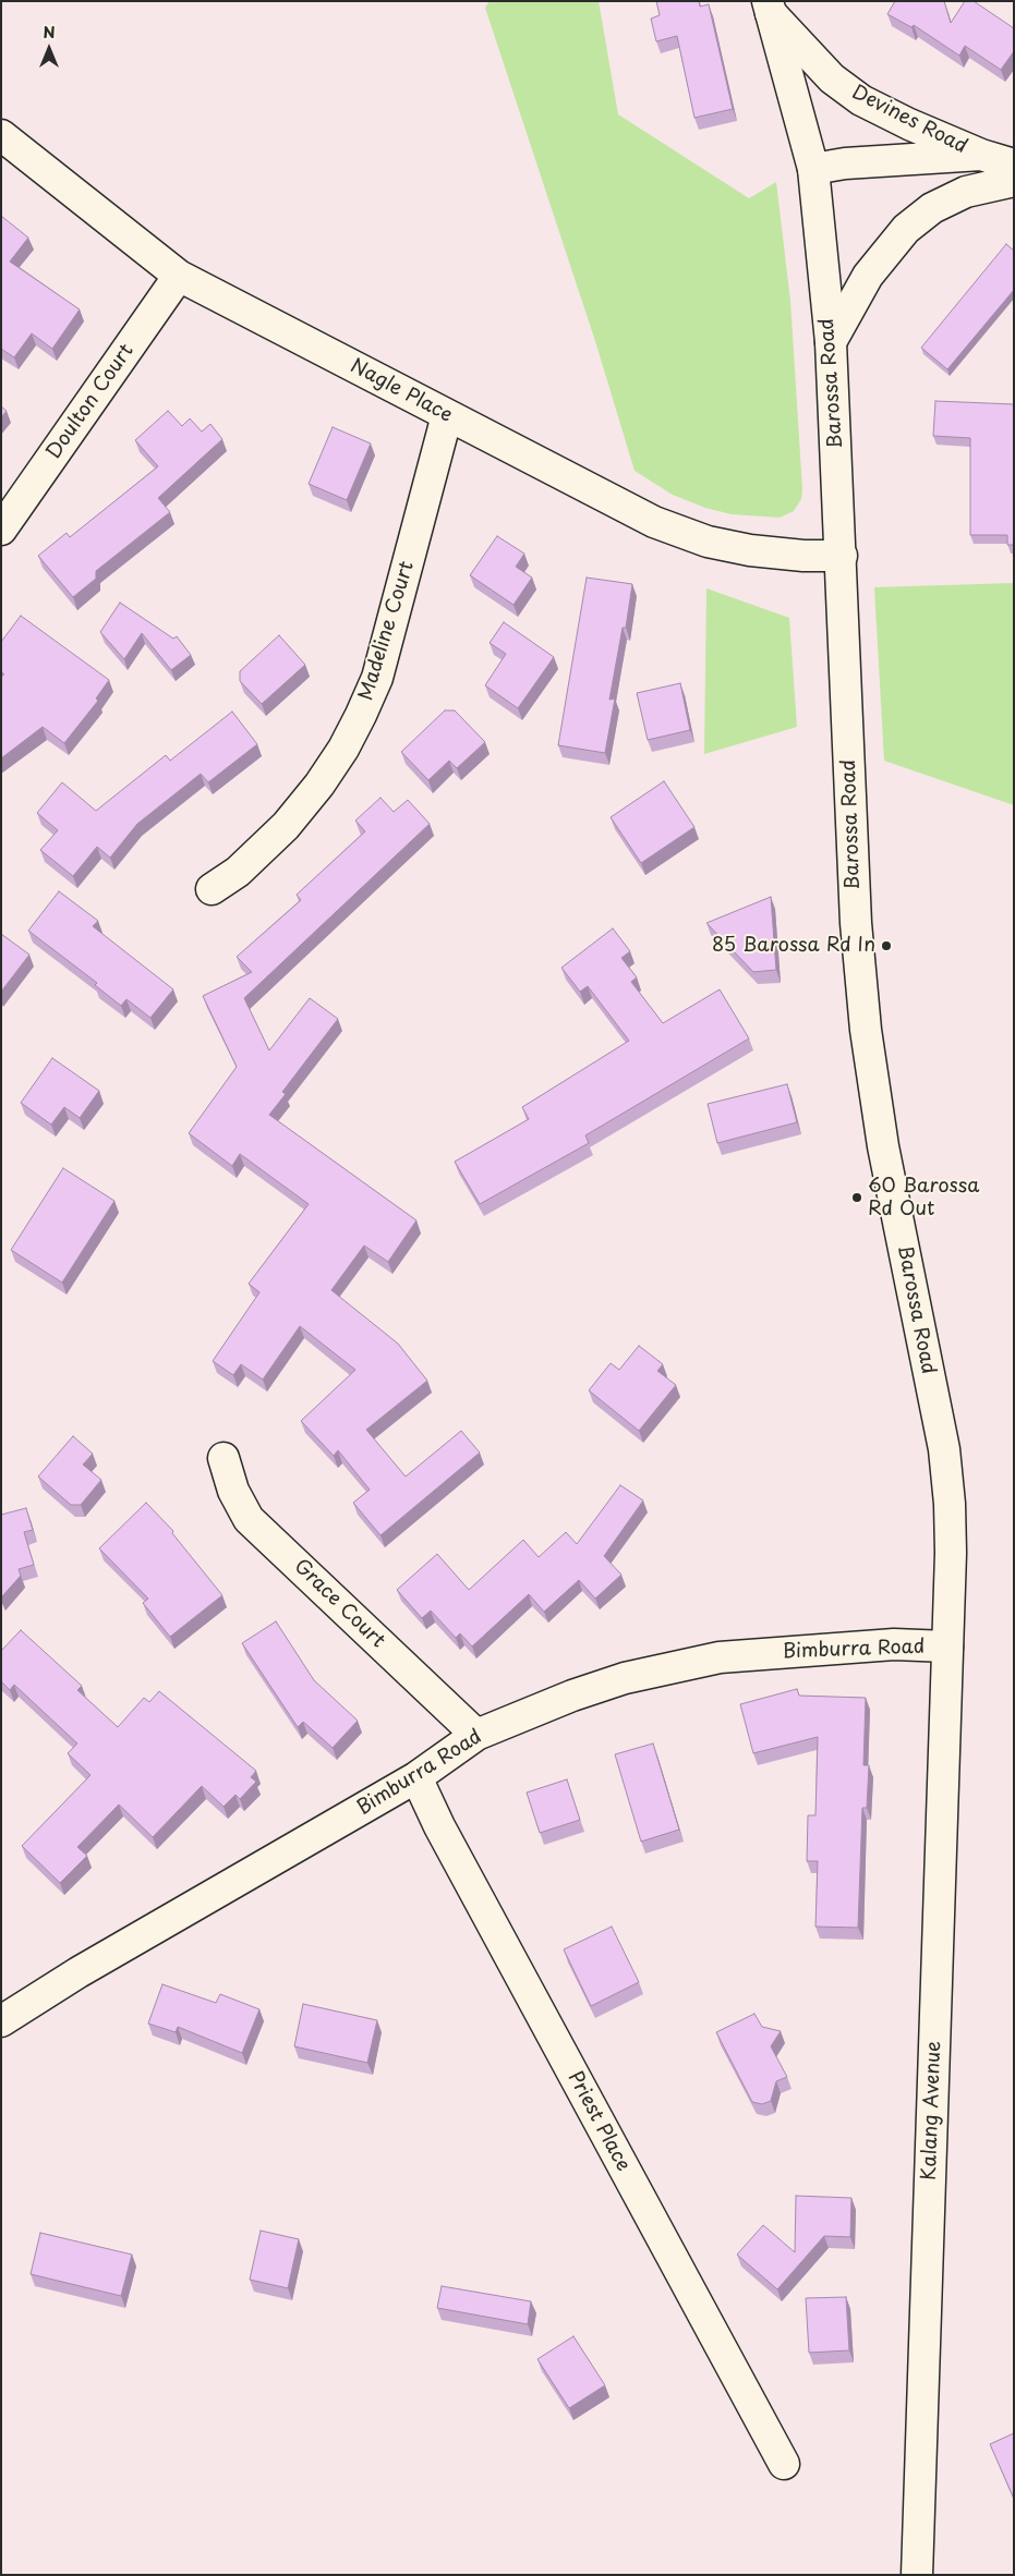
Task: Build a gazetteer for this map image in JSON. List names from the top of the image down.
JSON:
{
  "streets": {
    "street": [
      "Devines Road",
      "Barossa Road",
      "Nagle Place",
      "Doulton Court",
      "Madeline Court",
      "Grace Court",
      "Bimburra Road",
      "Kalang Avenue",
      "Priest Place"
    ]
  },
  "crossings": [
    ["Devines Road", "Barossa Road"],
    ["Barossa Road", "Nagle Place"],
    ["Barossa Road", "Bimburra Road"],
    ["Barossa Road", "Kalang Avenue"],
    ["Nagle Place", "Doulton Court"],
    ["Nagle Place", "Madeline Court"],
    ["Grace Court", "Bimburra Road"],
    ["Bimburra Road", "Kalang Avenue"],
    ["Bimburra Road", "Priest Place"]
  ],
  "places": ["85 Barossa Rd In", "60 Barossa Rd Out"],
  "north": "top"
}
